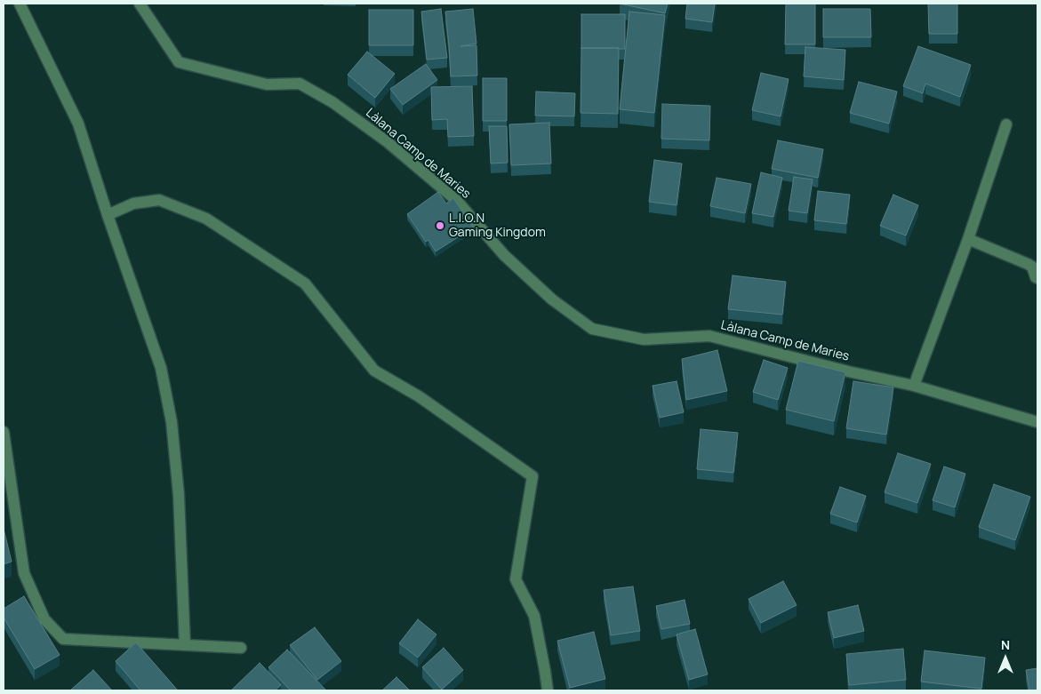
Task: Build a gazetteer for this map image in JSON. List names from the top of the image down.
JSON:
{
  "streets": {
    "street": ["Làlana Camp de Maries"]
  },
  "places": ["L.I.O.N Gaming Kingdom"],
  "north": "top"
}
